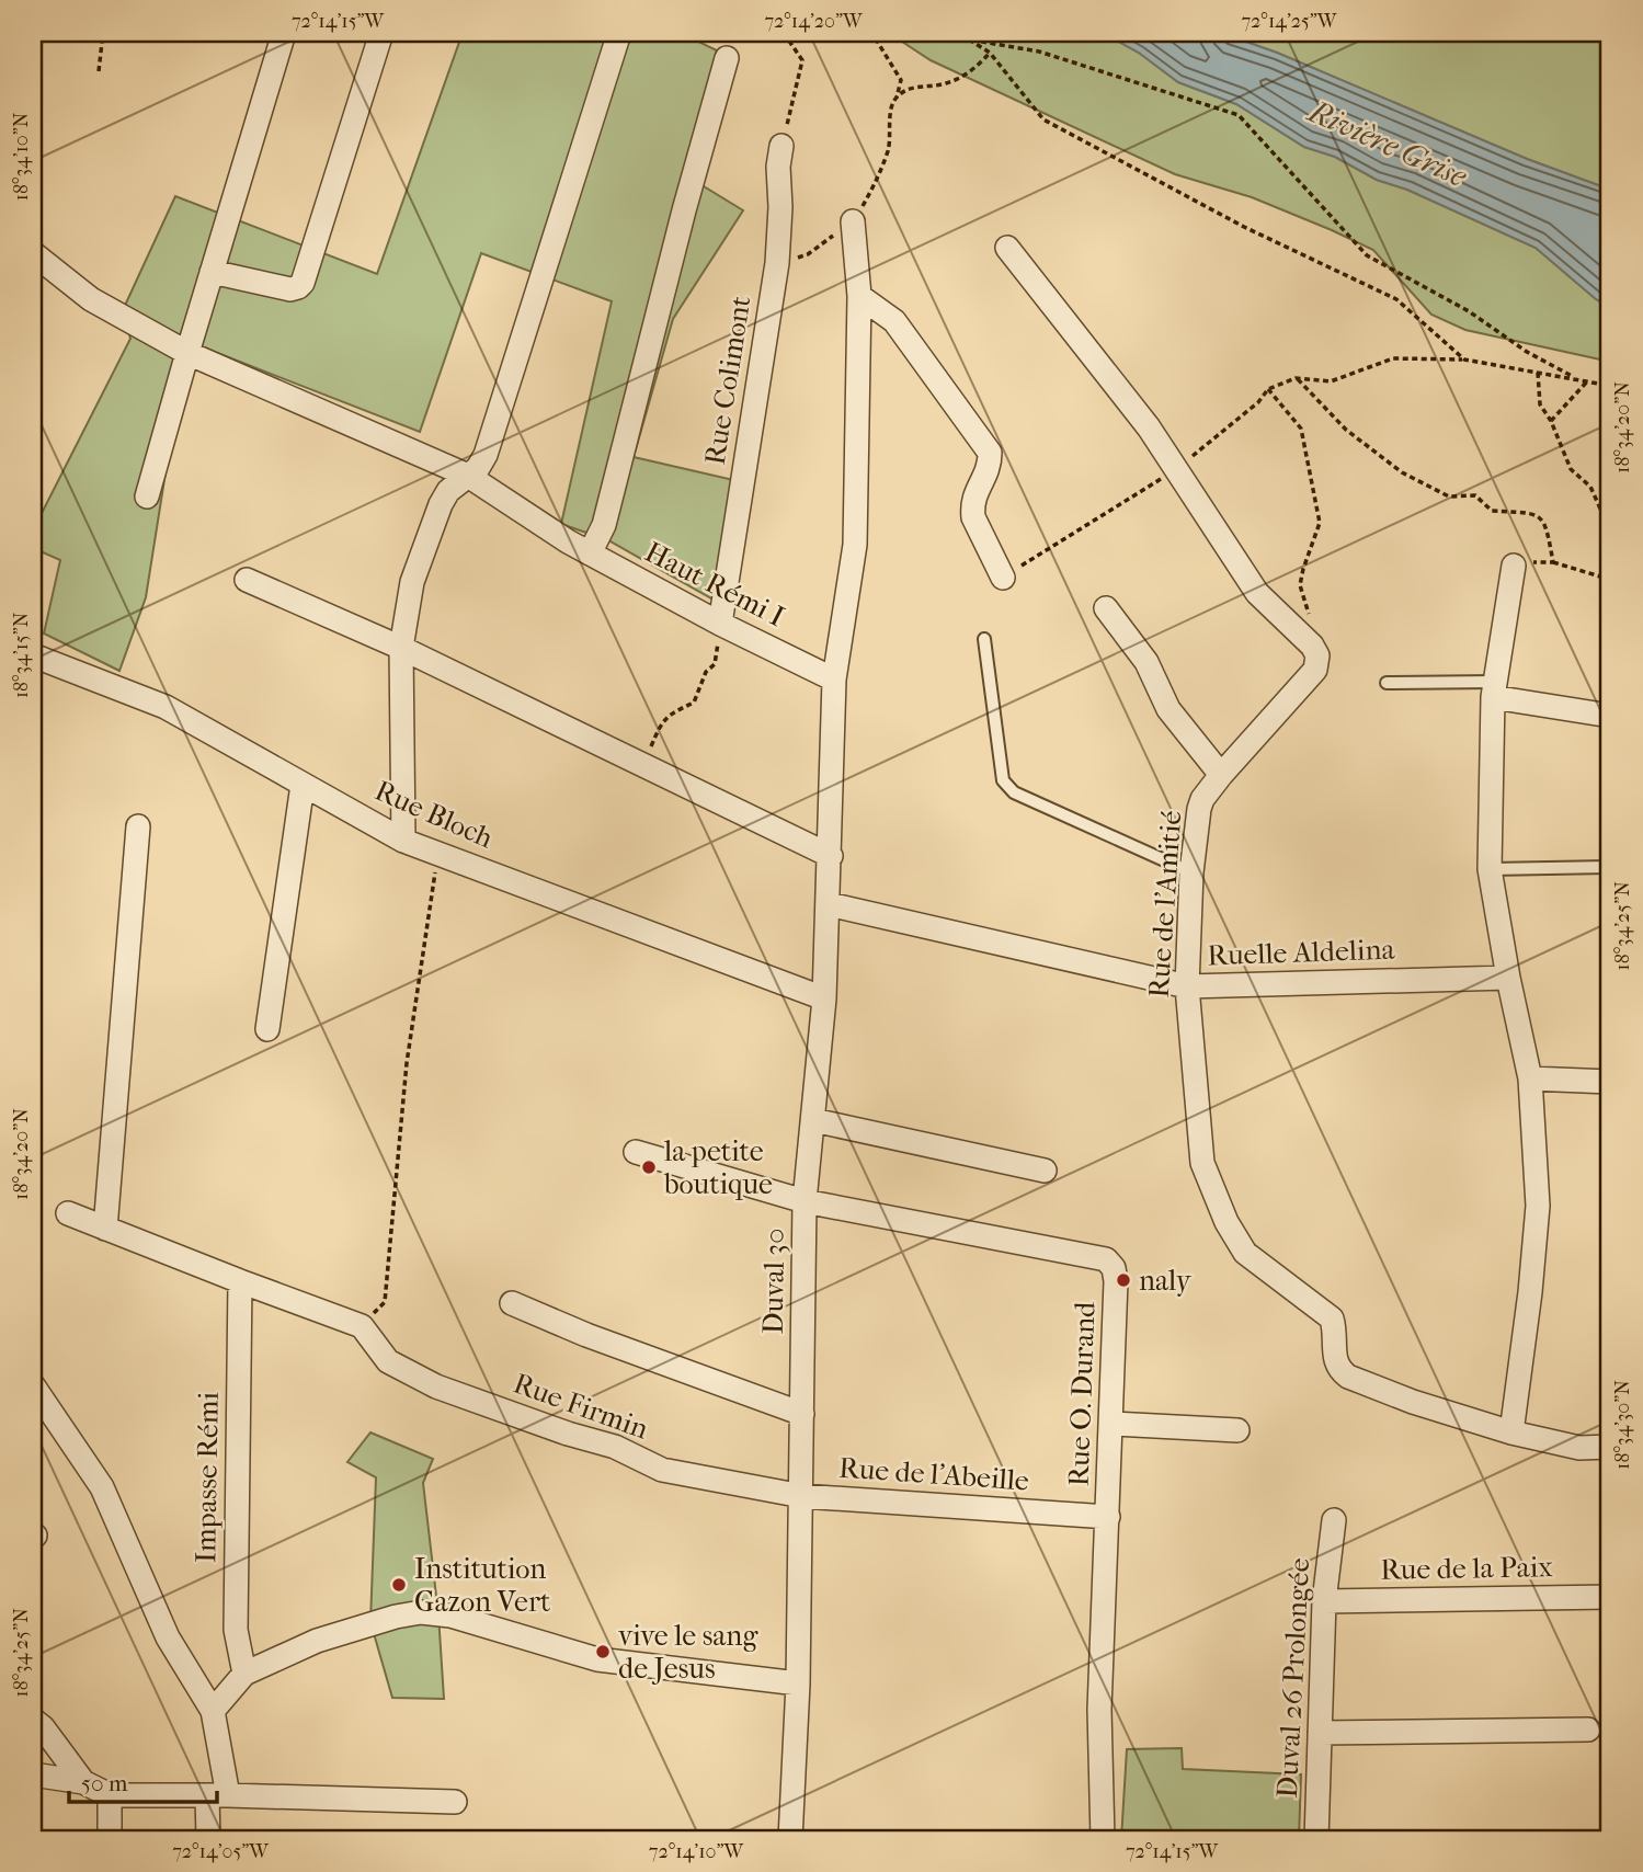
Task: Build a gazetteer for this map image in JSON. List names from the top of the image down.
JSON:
{
  "streets": {
    "street": [
      "Rue Colimont",
      "Haut Rémi I",
      "Rue Bloch",
      "Rue de l'Amitié",
      "Ruelle Aldelina",
      "Duval 30",
      "Rue O. Durand",
      "Rue Firmin",
      "Rue de l'Abeille",
      "Impasse Rémi",
      "Rue de la Paix",
      "Duval 26 Prolongée"
    ]
  },
  "crossings": [
    ["Rue Colimont", "Haut Rémi I"],
    ["Haut Rémi I", "Duval 30"],
    ["Rue Bloch", "Duval 30"],
    ["Rue de l'Amitié", "Ruelle Aldelina"],
    ["Ruelle Aldelina", "Duval 30"],
    ["Duval 30", "Rue O. Durand"],
    ["Duval 30", "Rue Firmin"],
    ["Duval 30", "Rue de l'Abeille"],
    ["Rue O. Durand", "Rue de l'Abeille"],
    ["Rue Firmin", "Rue de l'Abeille"],
    ["Rue de la Paix", "Duval 26 Prolongée"]
  ],
  "water": ["Rivière Grise"],
  "places": [
    "la petite boutique",
    "naly",
    "Institution Gazon Vert",
    "vive le sang de Jesus"
  ],
  "scale_bar": "50 m",
  "coordinates": [
    "72°14'15\"W",
    "72°14'20\"W",
    "72°14'25\"W",
    "18°34'10\"N",
    "18°34'20\"N",
    "18°34'15\"N",
    "18°34'25\"N",
    "18°34'30\"N",
    "72°14'05\"W",
    "72°14'10\"W"
  ]
}
